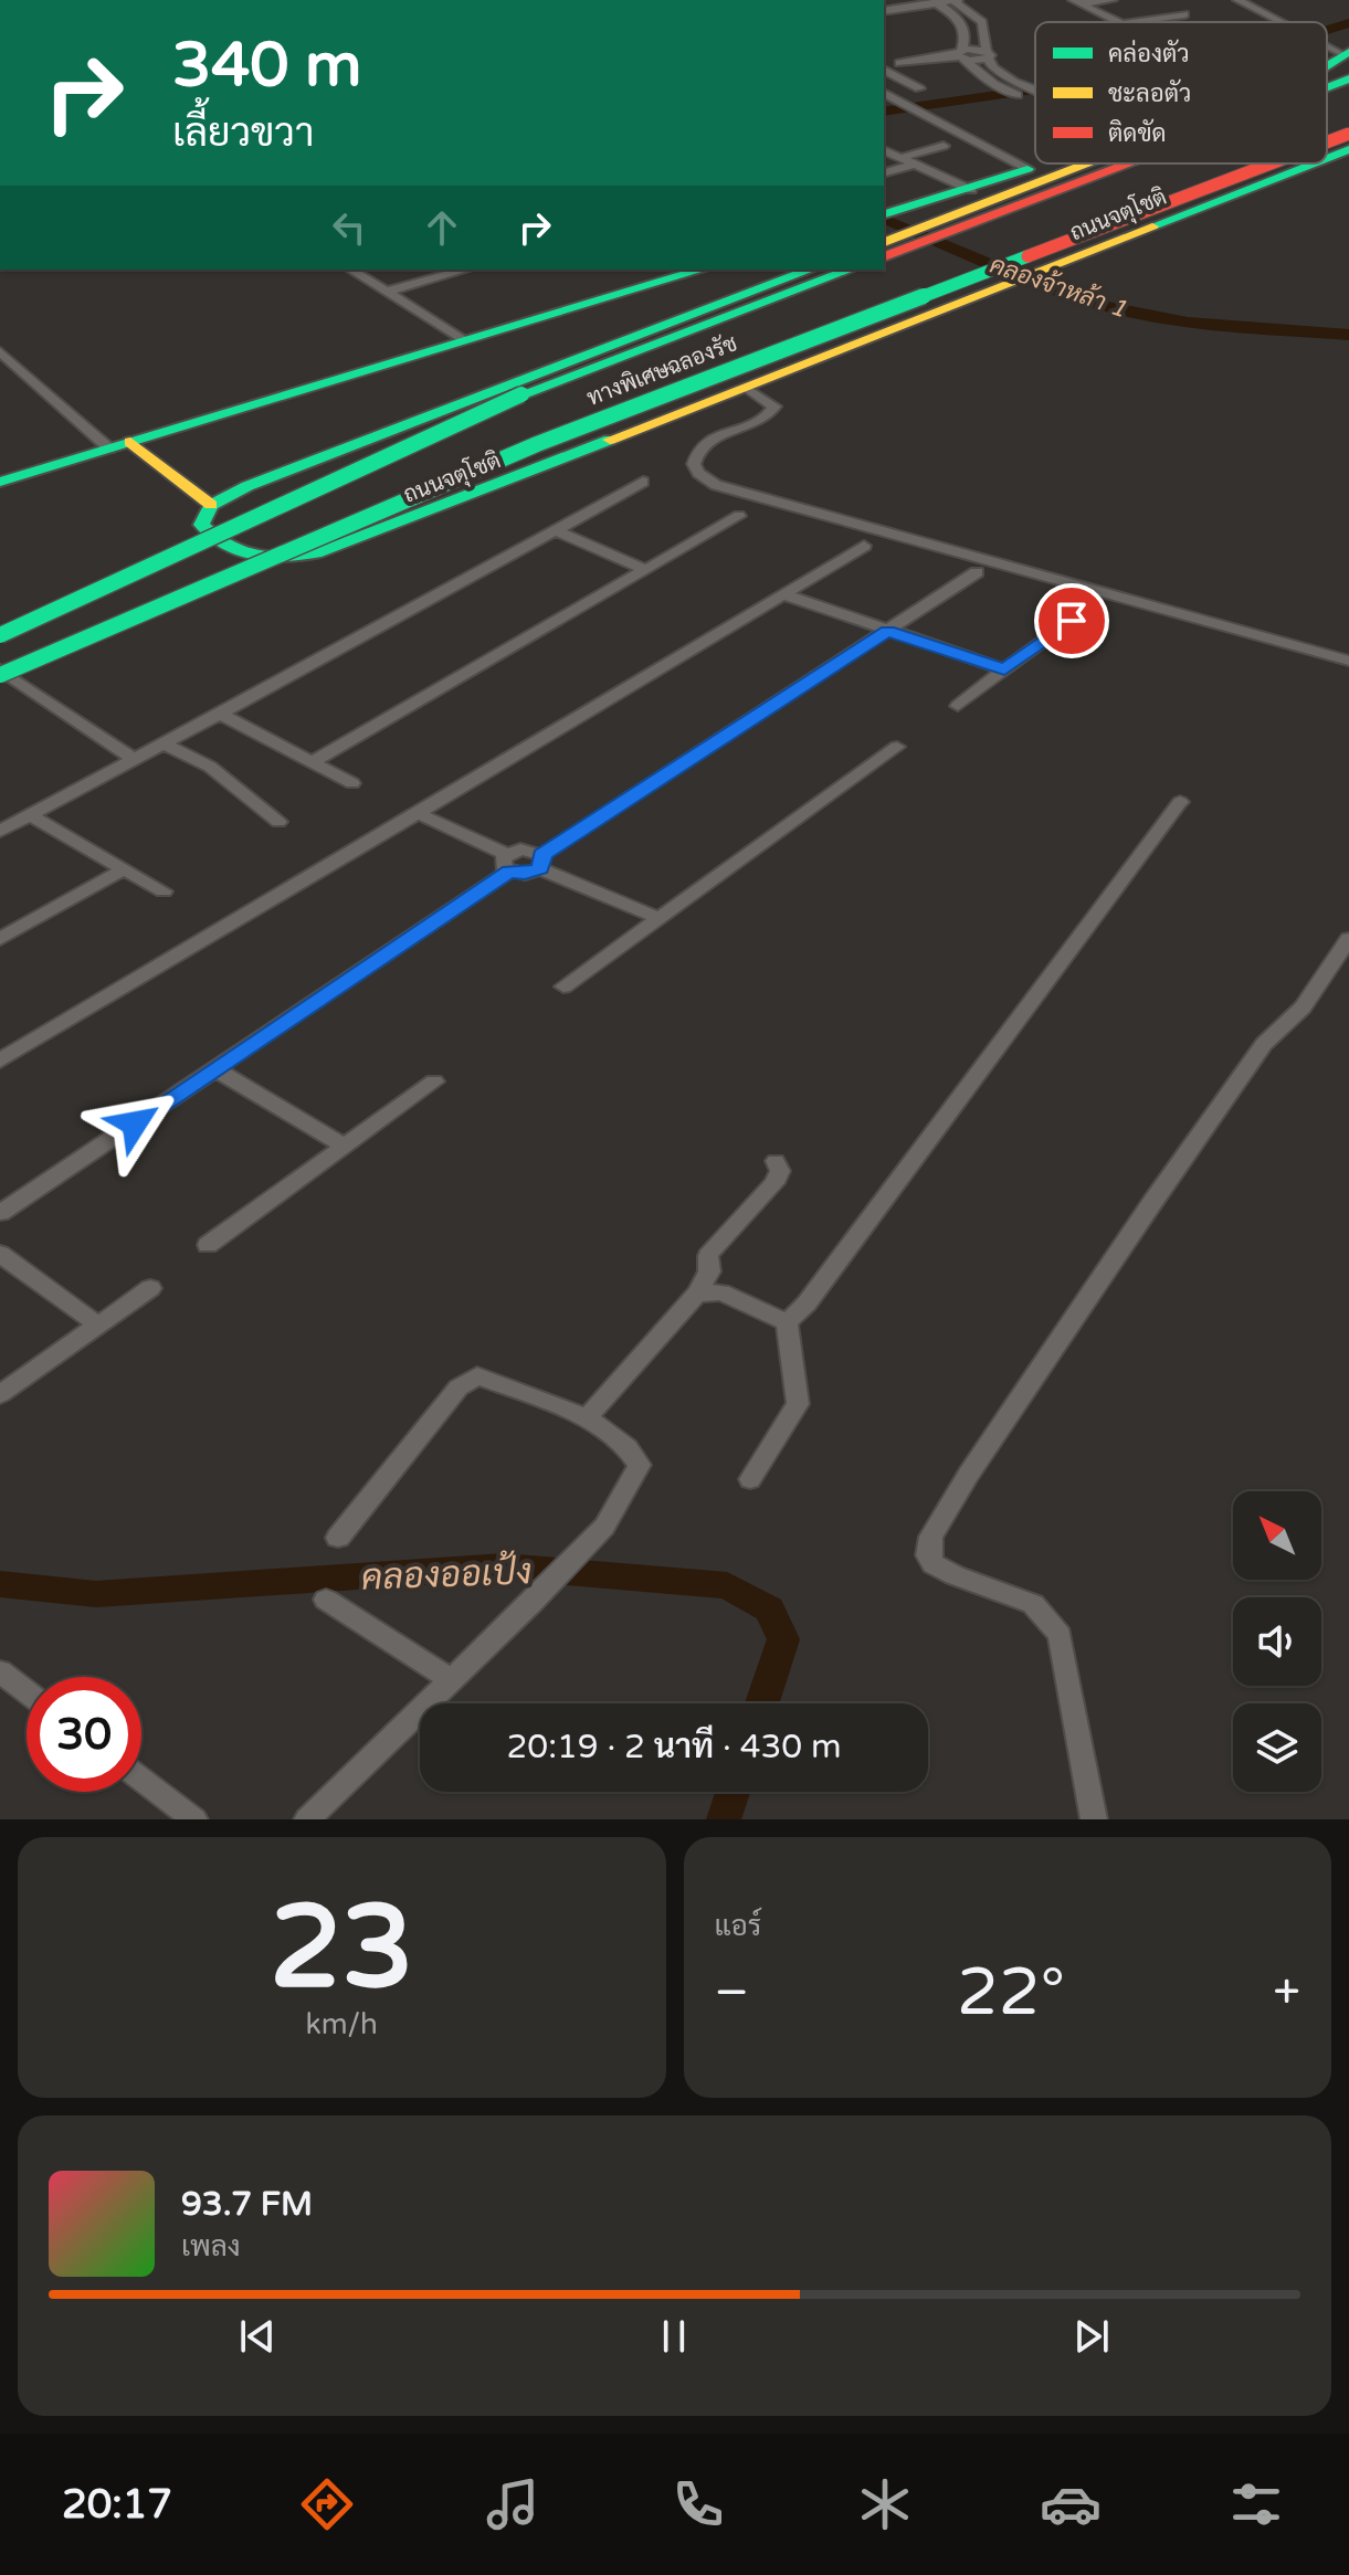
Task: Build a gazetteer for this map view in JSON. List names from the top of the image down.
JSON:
{
  "streets": {
    "main road": ["ถนนจตุโชติ", "ทางพิเศษฉลองรัช"]
  },
  "water": ["คลองจ้าหล้า 1", "คลองออเป้ง"],
  "legend": ["คล่องตัว", "ชะลอตัว", "ติดขัด"],
  "north": "top left",
  "page": {
    "turn": ["340 m", "เลี้ยวขวา"],
    "limit": "30",
    "trip": "20:19 · 2 นาที · 430 m",
    "tile": [
      ["23", "km/h"],
      "แอร์"
    ],
    "heat": ["−", "22°", "+"],
    "song": ["93.7 FM", "เพลง"],
    "tabs": "20:17"
  }
}
